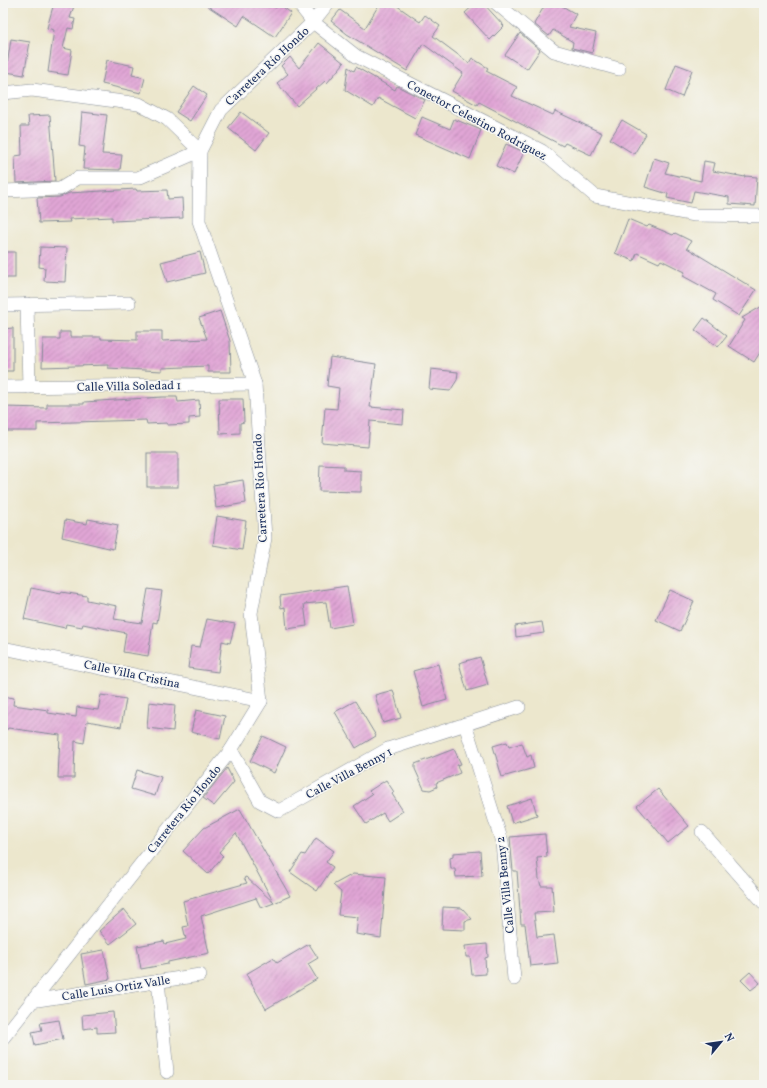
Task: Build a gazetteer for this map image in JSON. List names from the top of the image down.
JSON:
{
  "streets": {
    "street": [
      "Carretera Río Hondo",
      "Conector Celestino Rodríguez",
      "Calle Villa Soledad 1",
      "Calle Villa Cristina",
      "Calle Villa Benny 1",
      "Calle Villa Benny 2",
      "Calle Luis Ortiz Valle"
    ]
  },
  "crossings": [
    ["Carretera Río Hondo", "Conector Celestino Rodríguez"],
    ["Carretera Río Hondo", "Calle Villa Soledad 1"],
    ["Carretera Río Hondo", "Calle Villa Cristina"],
    ["Carretera Río Hondo", "Calle Villa Benny 1"],
    ["Carretera Río Hondo", "Calle Luis Ortiz Valle"],
    ["Calle Villa Benny 1", "Calle Villa Benny 2"]
  ],
  "north": "top right"
}
